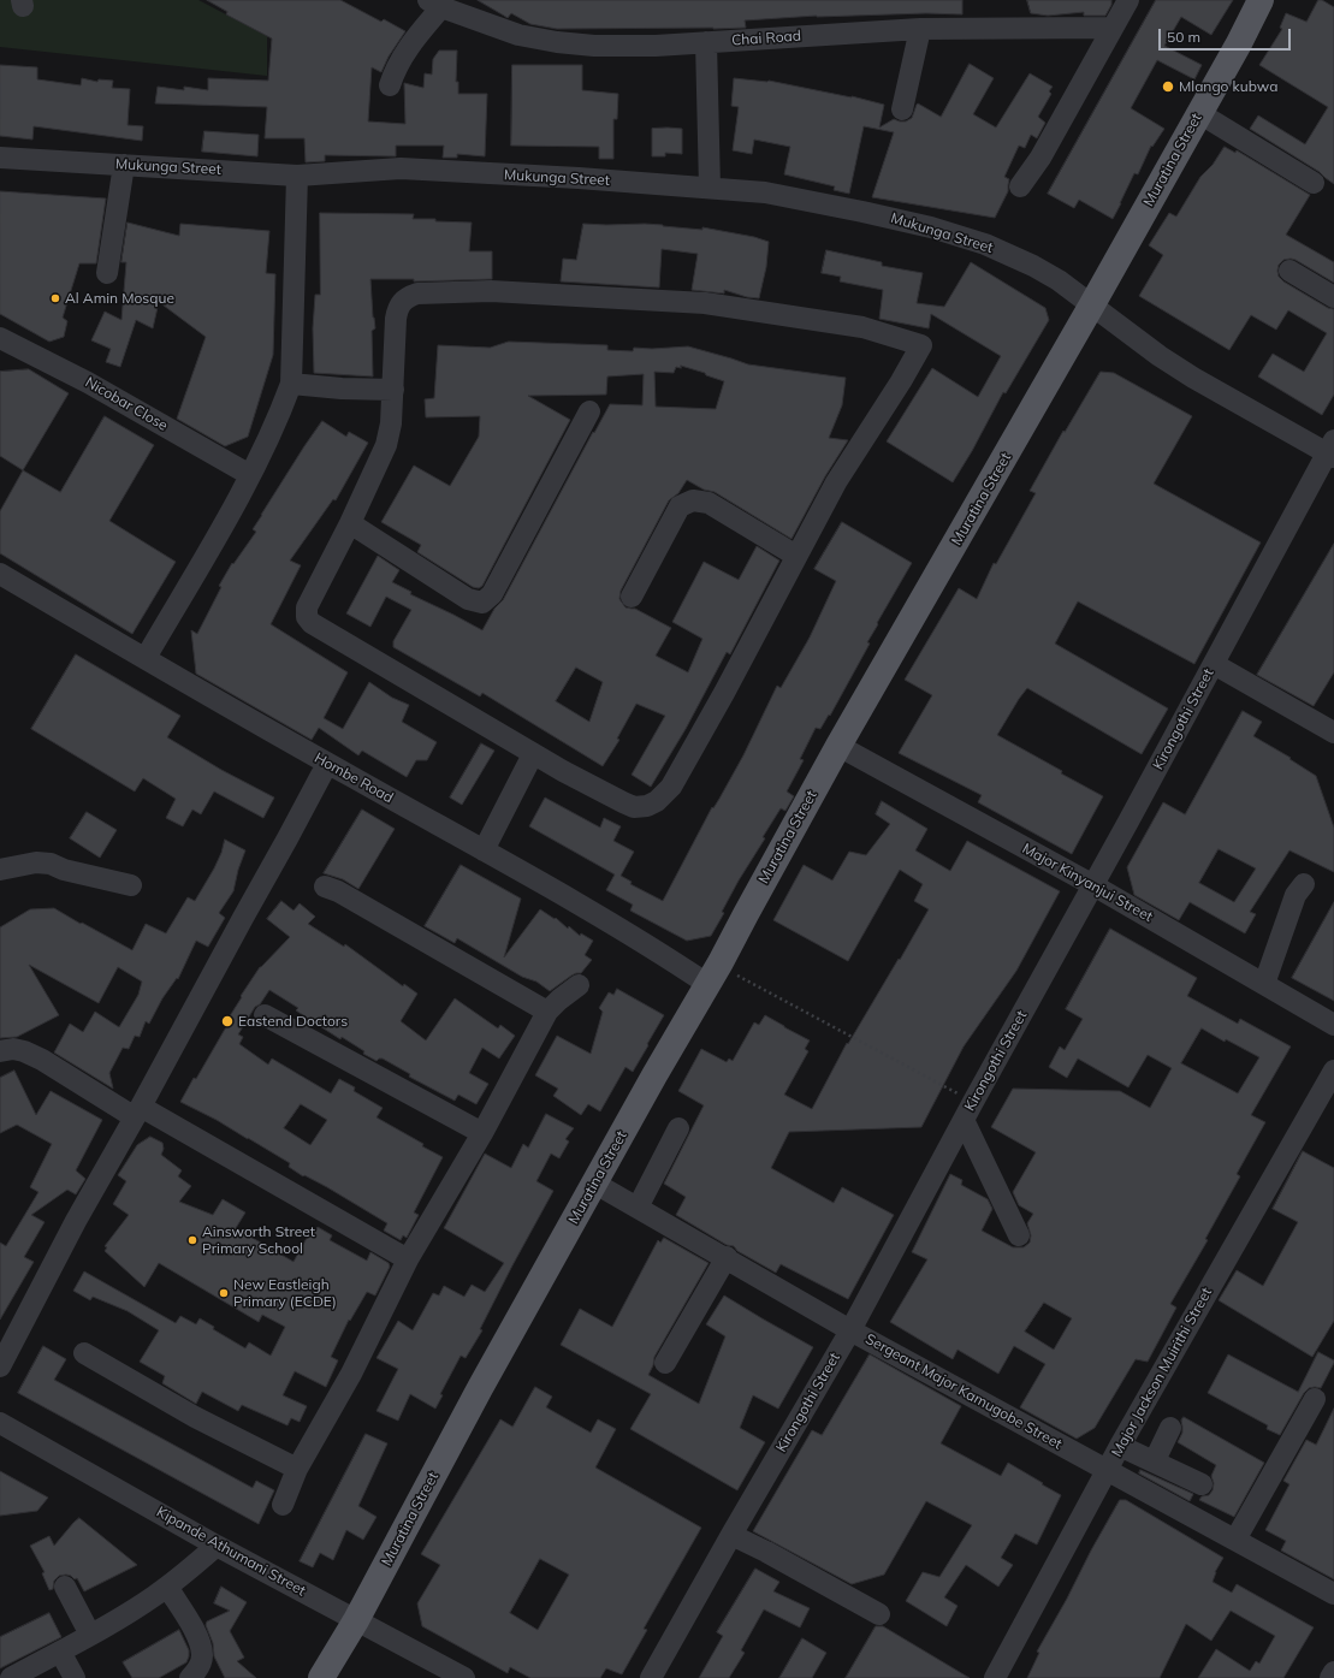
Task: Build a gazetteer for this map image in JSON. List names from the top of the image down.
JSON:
{
  "streets": {
    "main road": ["Muratina Street"],
    "street": [
      "Chai Road",
      "Mukunga Street",
      "Nicobar Close",
      "Kirongothi Street",
      "Hombe Road",
      "Major Kinyanjui Street",
      "Major Jackson Muirithi Street",
      "Sergeant Major Kamugobe Street",
      "Kipande Athumani Street"
    ]
  },
  "crossings": [
    ["Muratina Street", "Mukunga Street"],
    ["Muratina Street", "Hombe Road"],
    ["Muratina Street", "Major Kinyanjui Street"],
    ["Muratina Street", "Sergeant Major Kamugobe Street"],
    ["Muratina Street", "Kipande Athumani Street"],
    ["Mukunga Street", "Kirongothi Street"],
    ["Kirongothi Street", "Major Kinyanjui Street"],
    ["Kirongothi Street", "Sergeant Major Kamugobe Street"],
    ["Major Jackson Muirithi Street", "Sergeant Major Kamugobe Street"]
  ],
  "places": [
    "Mlango kubwa",
    "Al Amin Mosque",
    "Eastend Doctors",
    "Ainsworth Street Primary School",
    "New Eastleigh Primary (ECDE)"
  ],
  "scale_bar": "50 m"
}
